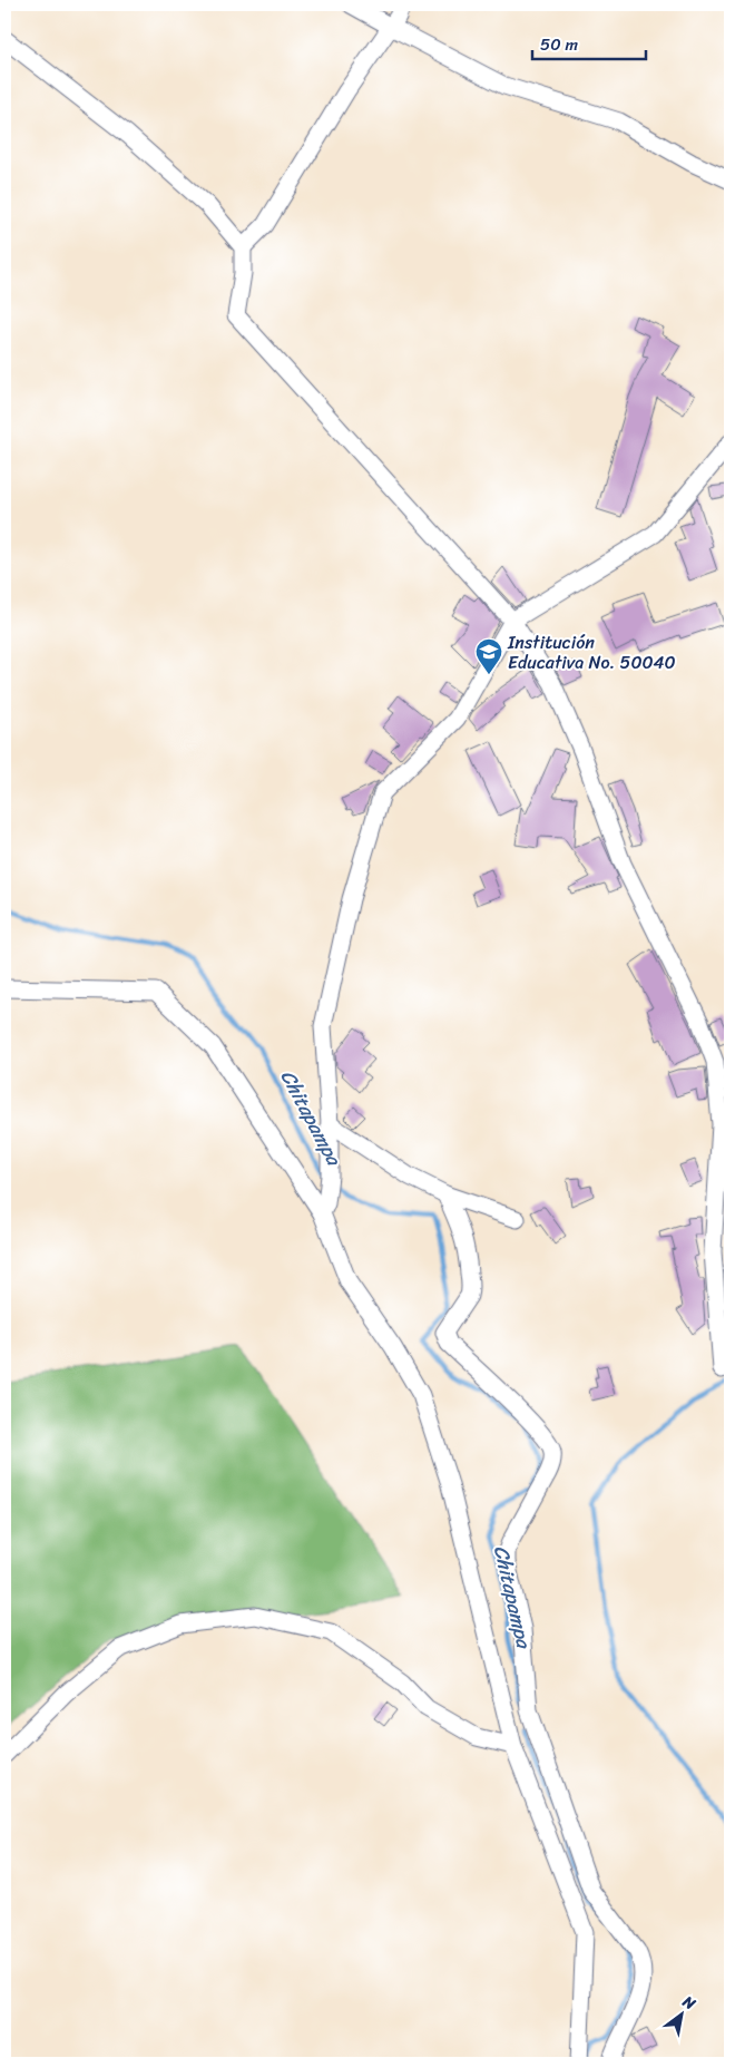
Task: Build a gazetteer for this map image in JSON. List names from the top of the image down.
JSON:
{
  "water": ["Chitapampa"],
  "places": {
    "school or university": ["Institución Educativa No. 50040"]
  },
  "scale_bar": "50 m",
  "north": "top right"
}
